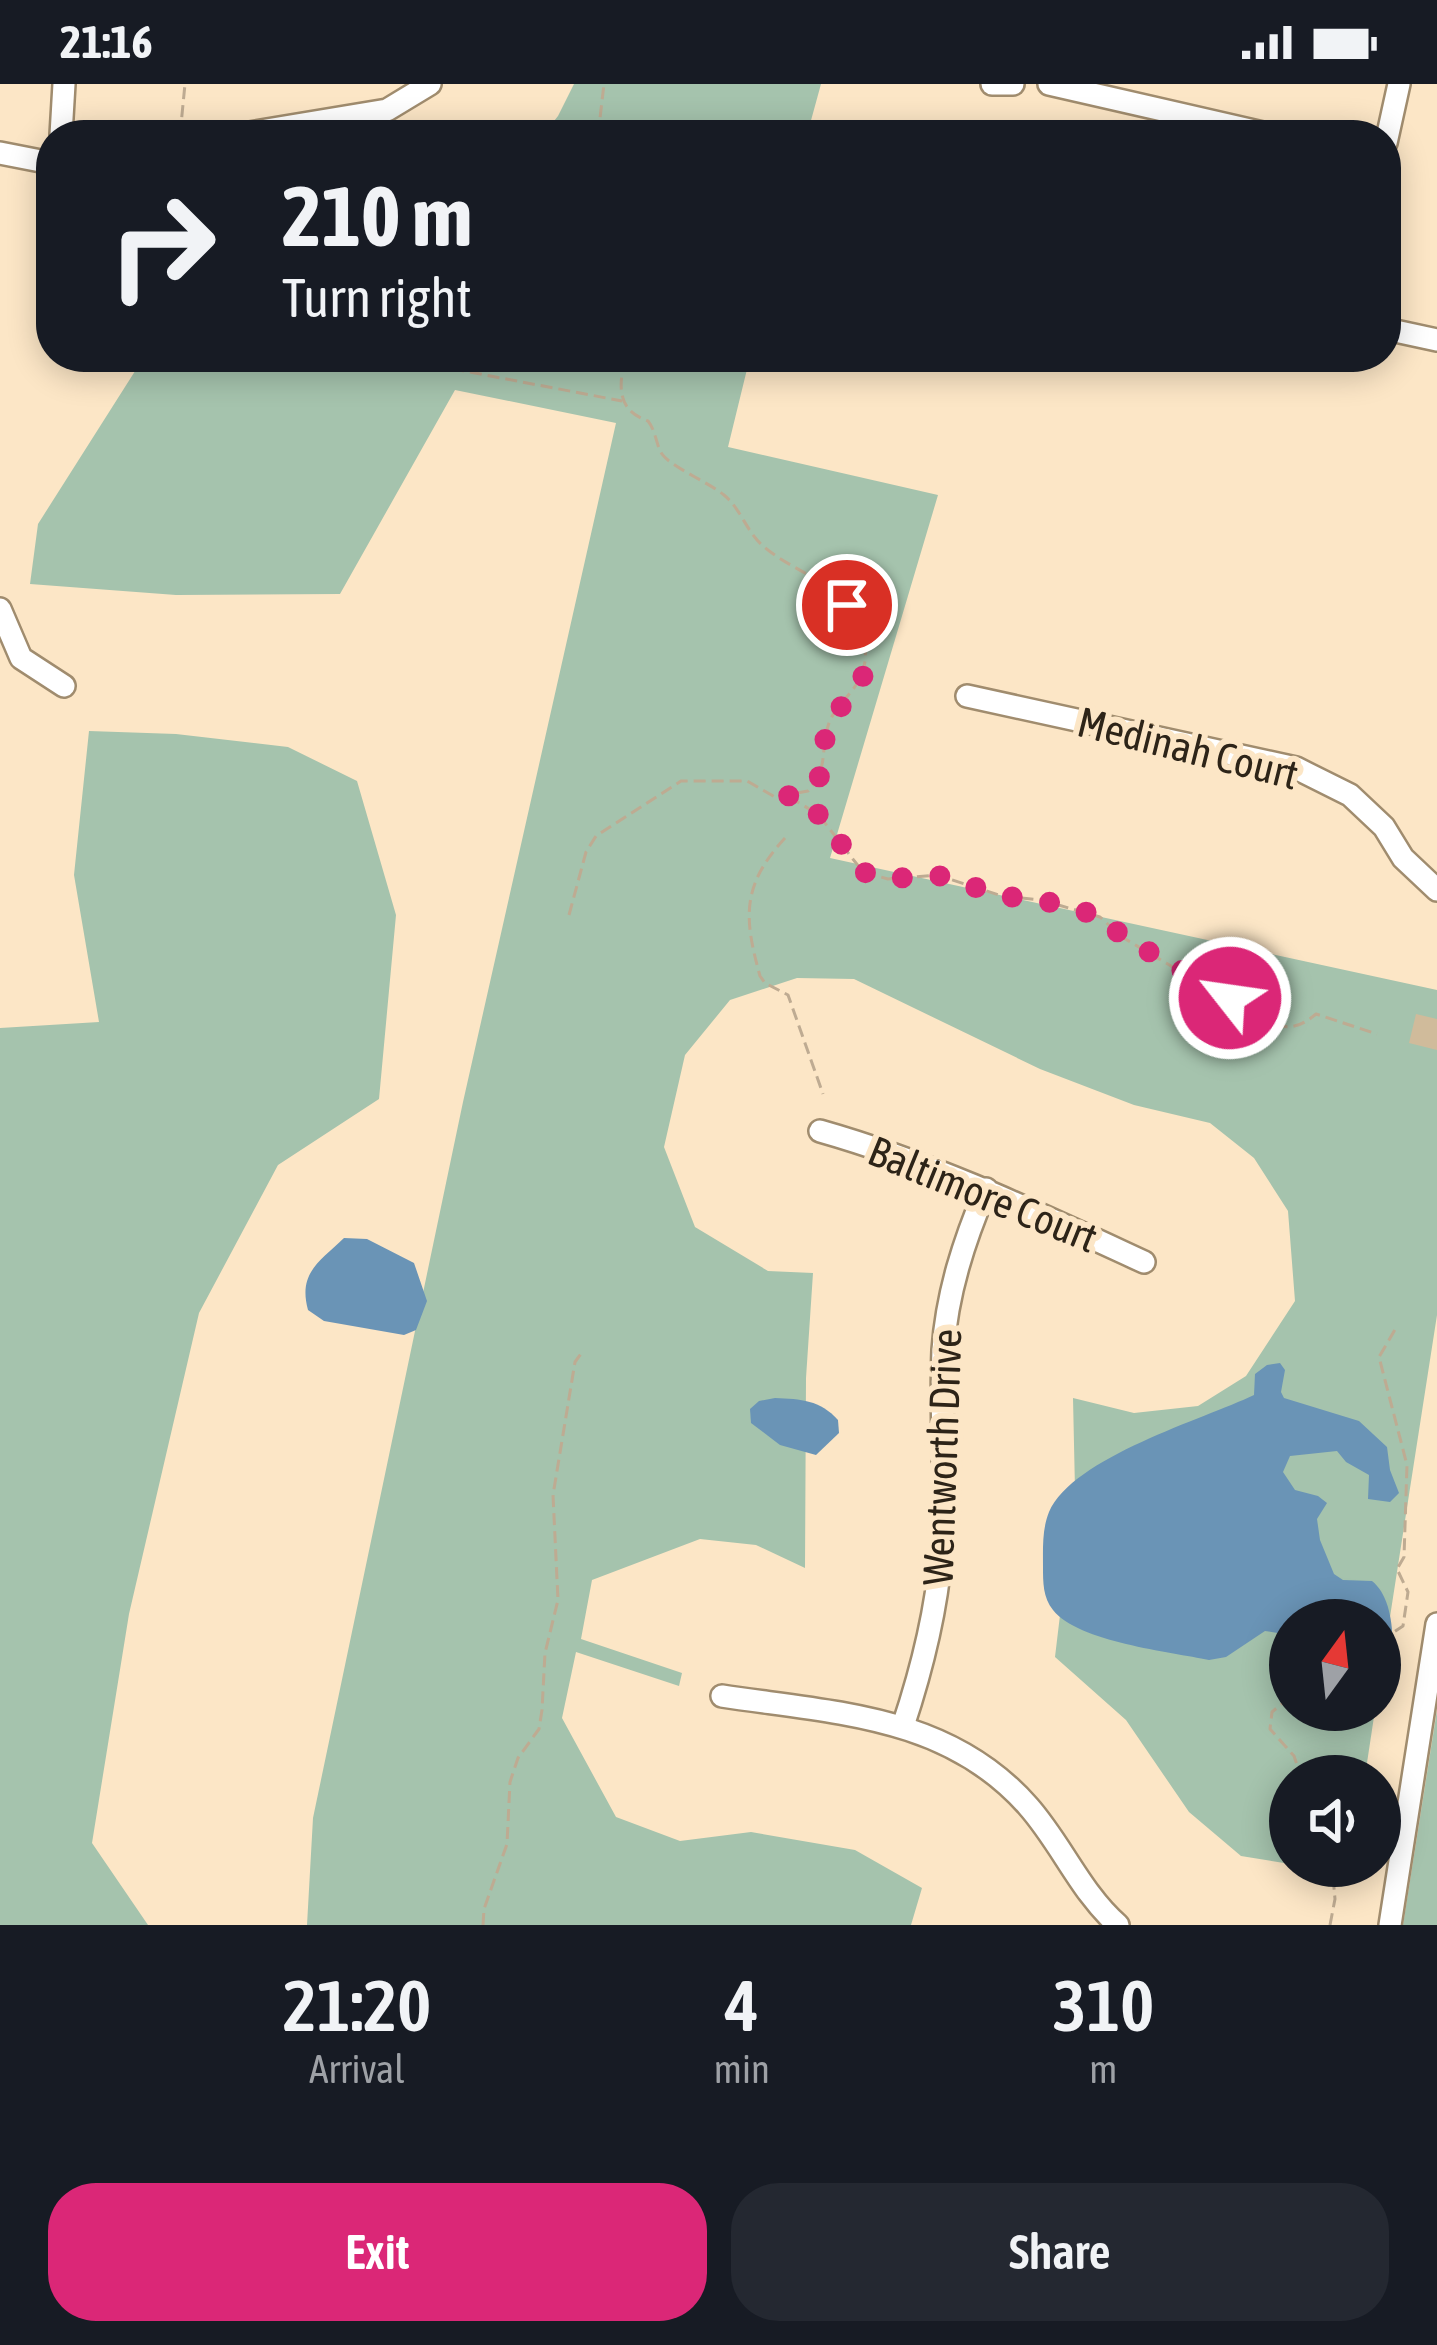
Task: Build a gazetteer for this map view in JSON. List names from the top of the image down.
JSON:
{
  "streets": {
    "street": ["Medinah Court", "Baltimore Court", "Wentworth Drive"]
  },
  "crossings": [
    ["Baltimore Court", "Wentworth Drive"]
  ],
  "north": "top",
  "page": {
    "status": "21:16",
    "turn": ["210 m", "Turn right"],
    "eta": [
      "21:20",
      "Arrival",
      "4",
      "min",
      "310",
      "m"
    ],
    "buttons": ["Exit", "Share"]
  }
}
